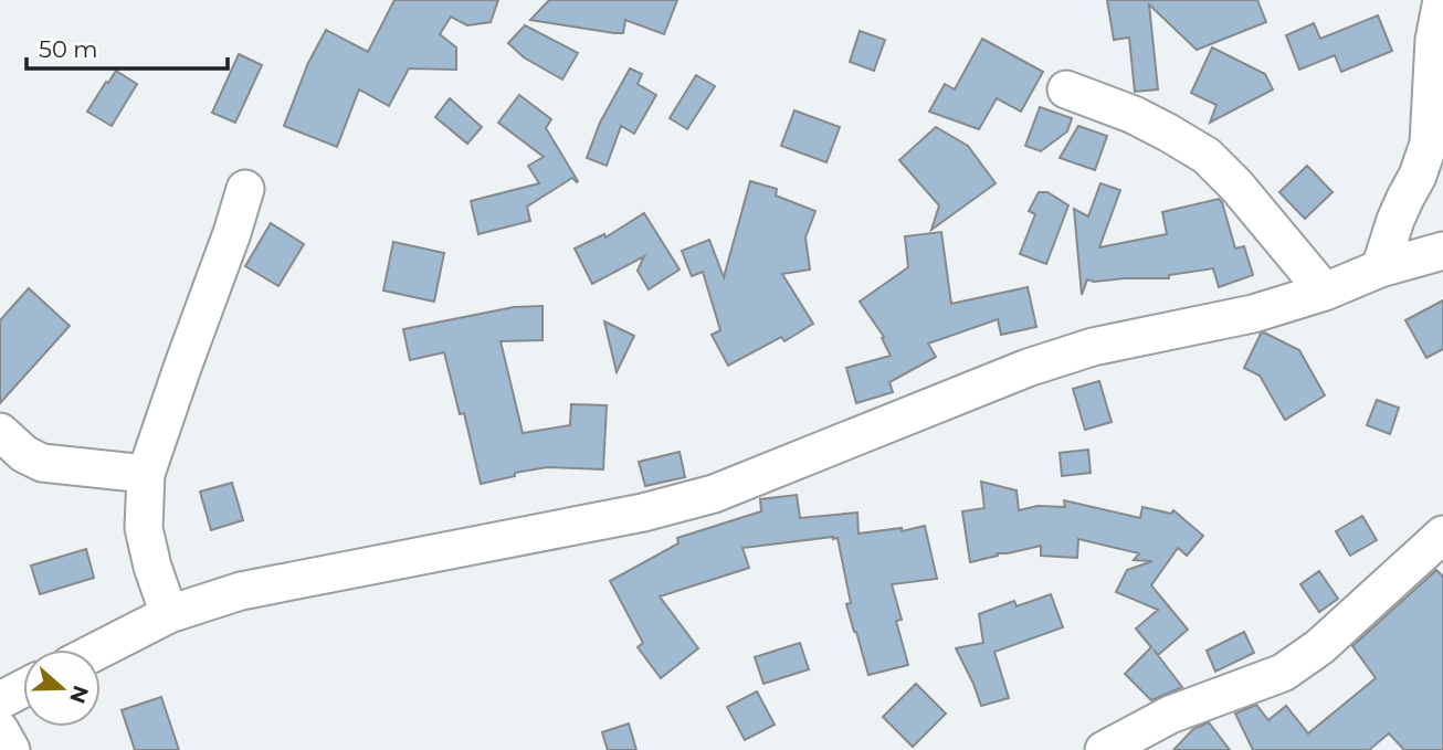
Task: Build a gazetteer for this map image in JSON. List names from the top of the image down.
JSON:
{
  "scale_bar": "50 m",
  "north": "right"
}
